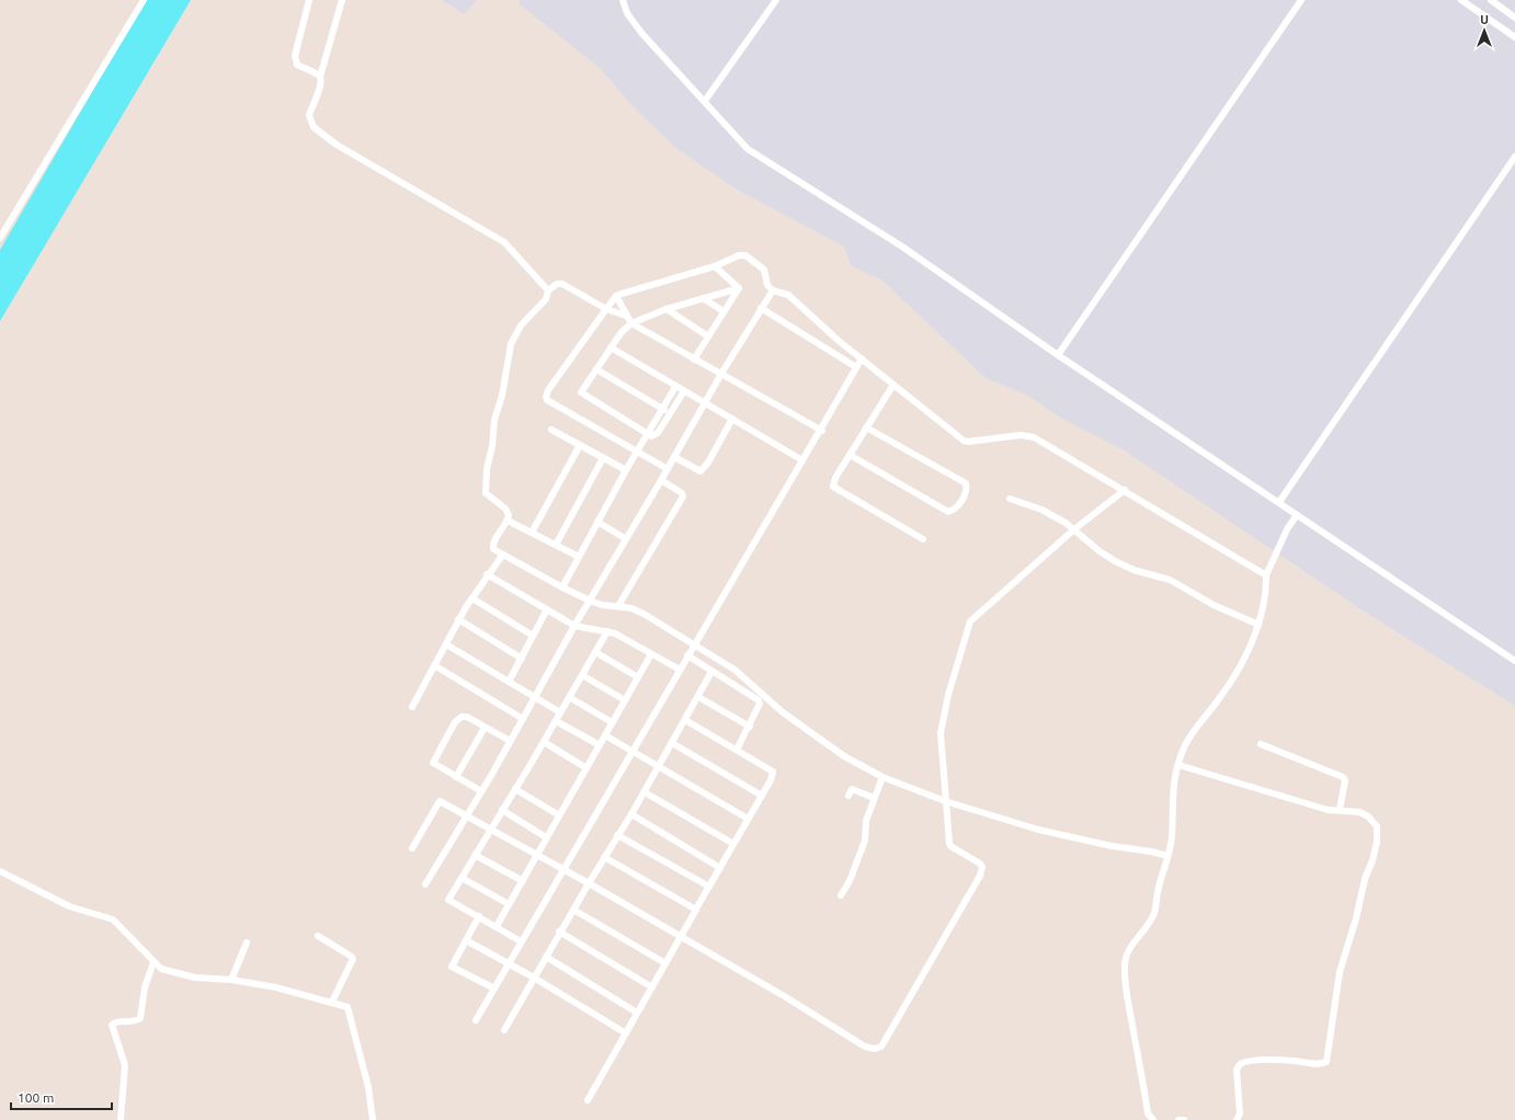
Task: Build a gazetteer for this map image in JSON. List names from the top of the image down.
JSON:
{
  "scale_bar": "100 m",
  "north": "top"
}
